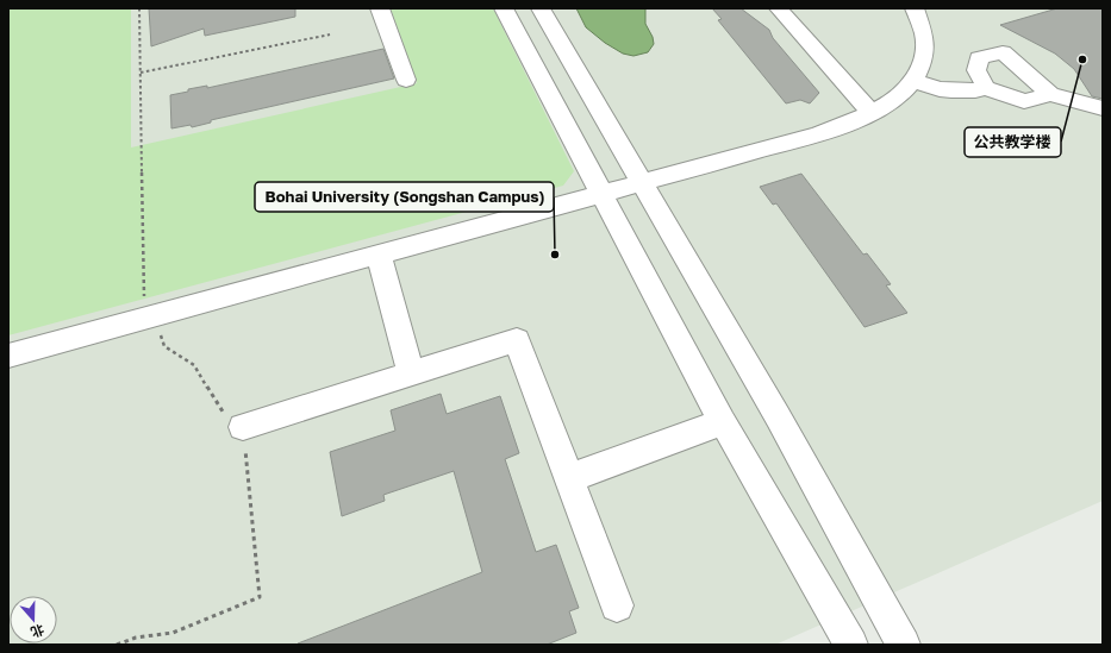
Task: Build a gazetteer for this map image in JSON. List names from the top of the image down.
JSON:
{
  "places": ["公共教学楼", "Bohai University (Songshan Campus)"],
  "north": "bottom"
}
